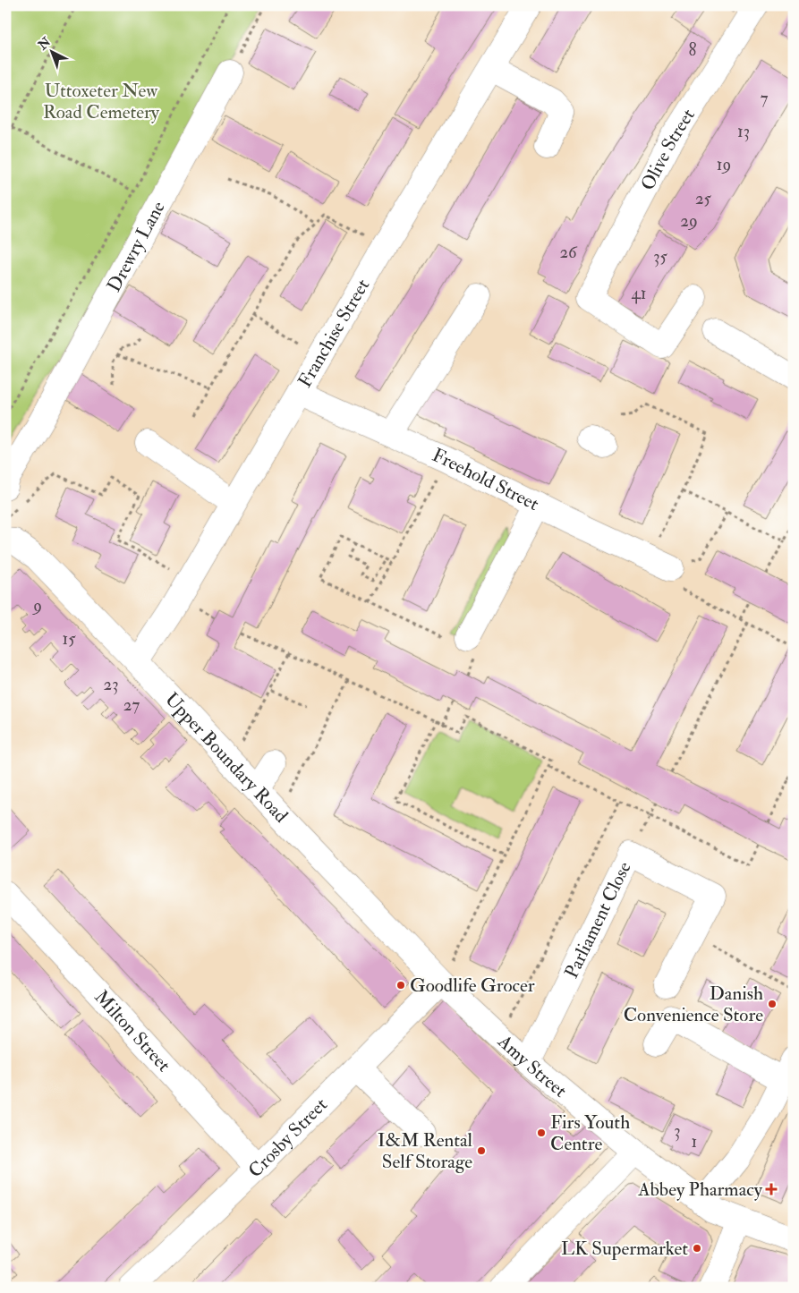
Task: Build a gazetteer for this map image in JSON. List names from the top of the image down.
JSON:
{
  "streets": {
    "street": [
      "Olive Street",
      "Drewry Lane",
      "Franchise Street",
      "Freehold Street",
      "Upper Boundary Road",
      "Parliament Close",
      "Milton Street",
      "Amy Street",
      "Crosby Street"
    ]
  },
  "crossings": [
    ["Franchise Street", "Freehold Street"],
    ["Franchise Street", "Upper Boundary Road"],
    ["Upper Boundary Road", "Amy Street"],
    ["Upper Boundary Road", "Crosby Street"],
    ["Parliament Close", "Amy Street"],
    ["Milton Street", "Crosby Street"],
    ["Amy Street", "Crosby Street"]
  ],
  "parks": ["Uttoxeter New Road Cemetery"],
  "places": {
    "other": [
      "Goodlife Grocer",
      "Danish Convenience Store",
      "Firs Youth Centre",
      "I&M Rental Self Storage",
      "LK Supermarket"
    ],
    "health": ["Abbey Pharmacy"]
  },
  "house_numbers": [
    "8",
    "7",
    "13",
    "19",
    "25",
    "29",
    "26",
    "35",
    "41",
    "9",
    "15",
    "23",
    "27",
    "3",
    "1"
  ],
  "north": "top left"
}
